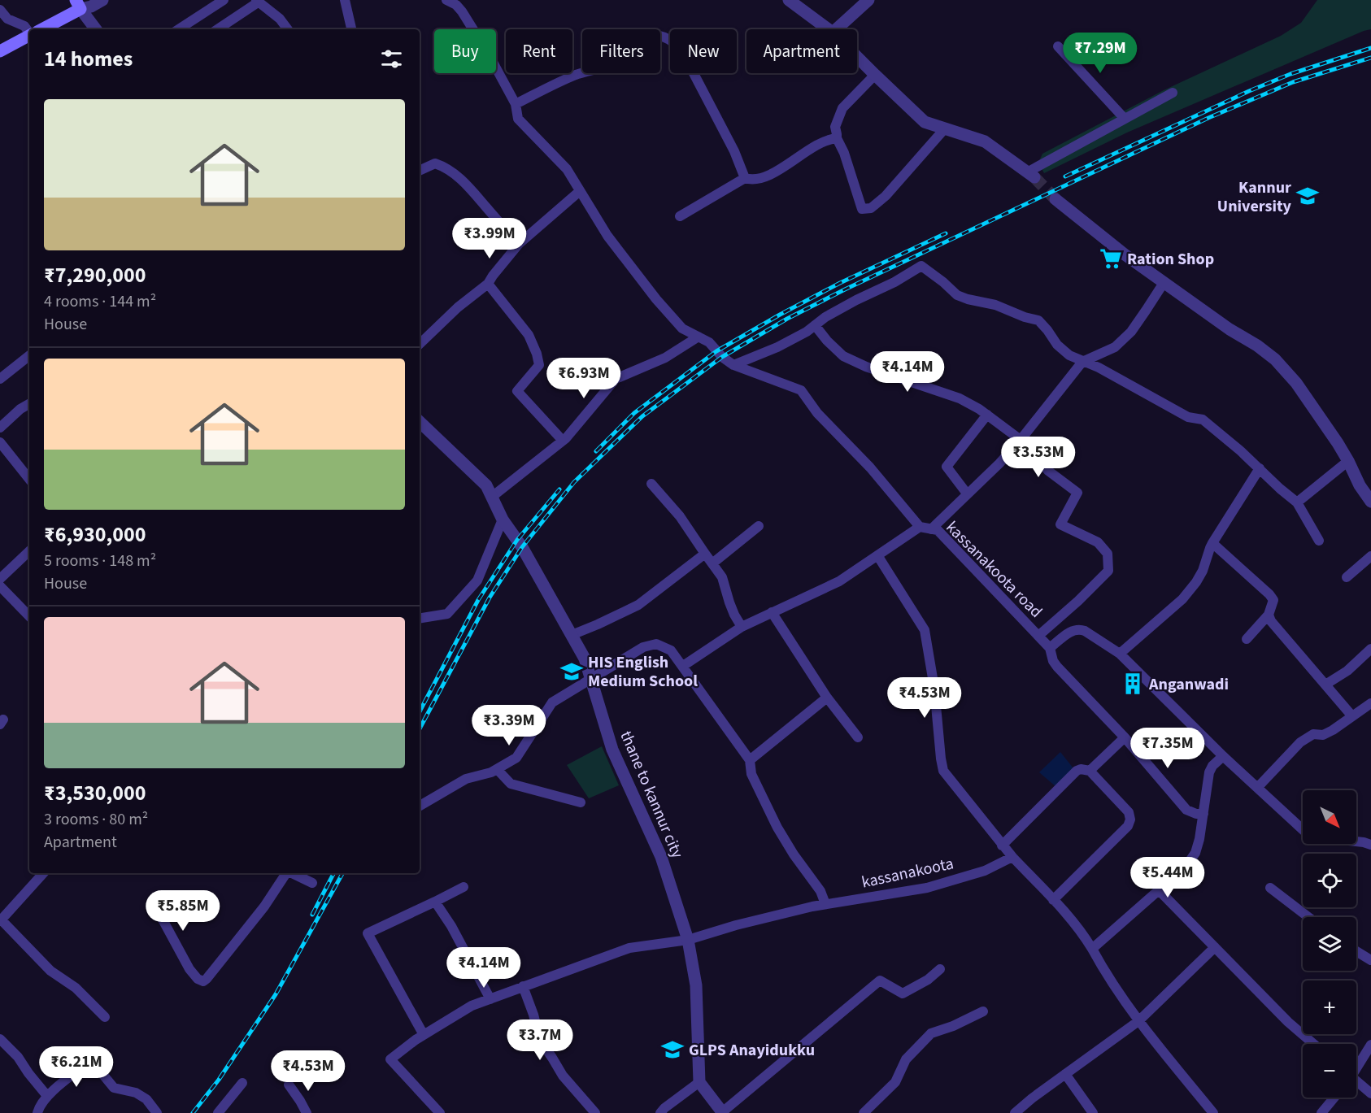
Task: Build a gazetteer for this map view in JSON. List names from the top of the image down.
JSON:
{
  "streets": {
    "street": ["kassanakoota road", "thane to kannur city", "kassanakoota"]
  },
  "crossings": [
    ["thane to kannur city", "kassanakoota"]
  ],
  "places": {
    "school or university": ["Kannur University", "HIS English Medium School", "GLPS Anayidukku"],
    "supermarket": ["Ration Shop"],
    "building": ["Anganwadi"]
  },
  "north": "bottom right",
  "page": {
    "chip": [
      "Buy",
      "Rent",
      "Filters",
      "New",
      "Apartment"
    ],
    "heading": "14 homes",
    "price": [
      "₹7.29M",
      "₹3.99M",
      "₹4.14M",
      "₹6.93M",
      "₹3.53M",
      "₹4.53M",
      "₹3.39M",
      "₹7.35M",
      "₹5.44M",
      "₹5.85M",
      "₹4.14M",
      "₹3.7M",
      "₹6.21M",
      "₹4.53M"
    ],
    "list": [
      {
        "name": "₹7,290,000",
        "note": "4 rooms · 144 m² · House"
      },
      {
        "name": "₹6,930,000",
        "note": "5 rooms · 148 m² · House"
      },
      {
        "name": "₹3,530,000",
        "note": "3 rooms · 80 m² · Apartment"
      }
    ],
    "map_buttons": ["+", "−"]
  }
}
